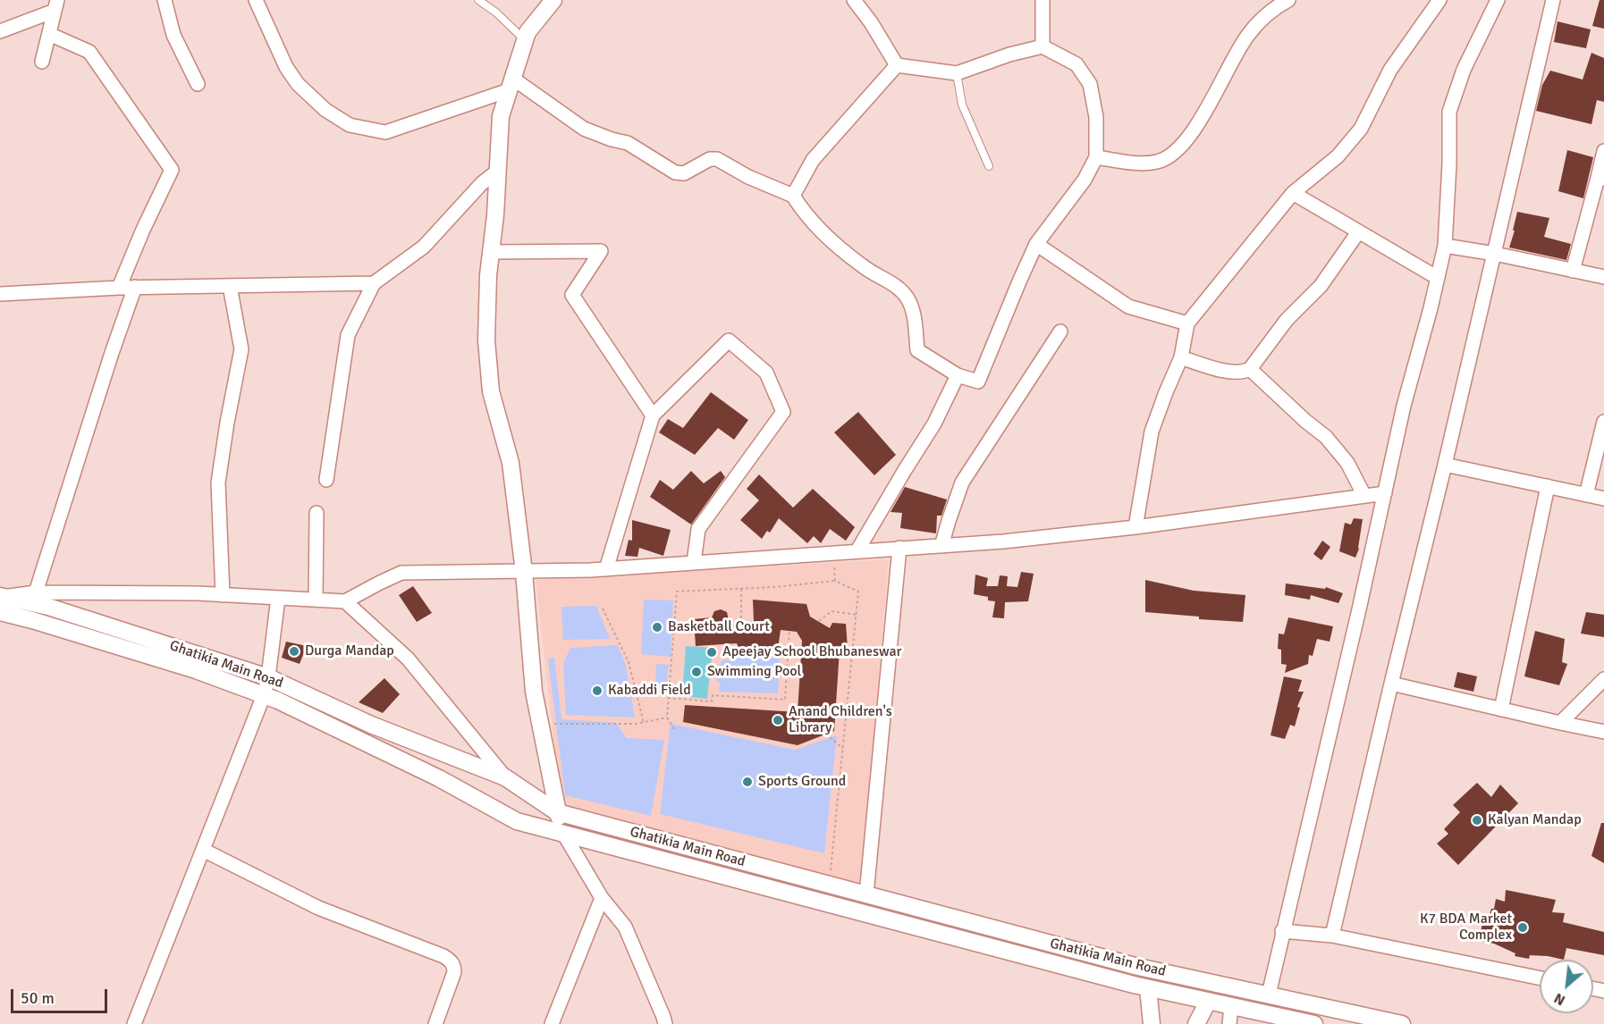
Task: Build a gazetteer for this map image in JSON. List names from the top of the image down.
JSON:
{
  "streets": {
    "street": ["Ghatikia Main Road"]
  },
  "places": [
    "Basketball Court",
    "Durga Mandap",
    "Apeejay School Bhubaneswar",
    "Swimming Pool",
    "Kabaddi Field",
    "Anand Children's Library",
    "Sports Ground",
    "Kalyan Mandap",
    "K7 BDA Market Complex"
  ],
  "scale_bar": "50 m",
  "north": "bottom left"
}
